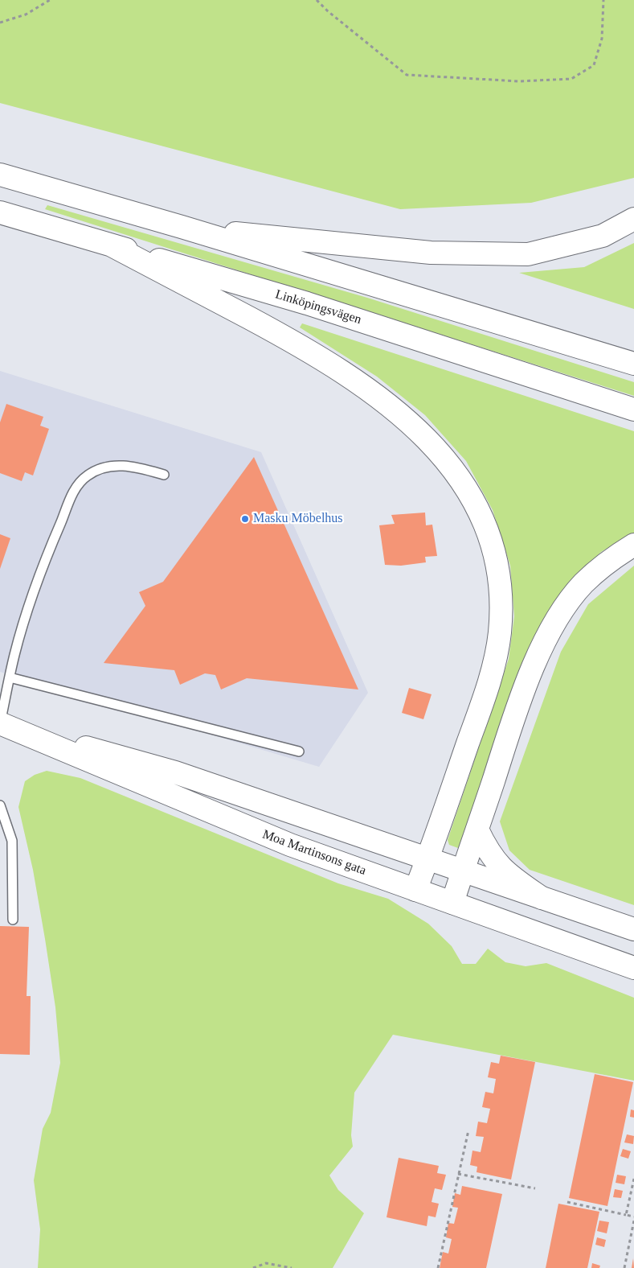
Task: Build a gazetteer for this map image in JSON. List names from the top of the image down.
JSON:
{
  "streets": {
    "main road": ["Linköpingsvägen", "Moa Martinsons gata"]
  },
  "places": ["Masku Möbelhus"]
}
